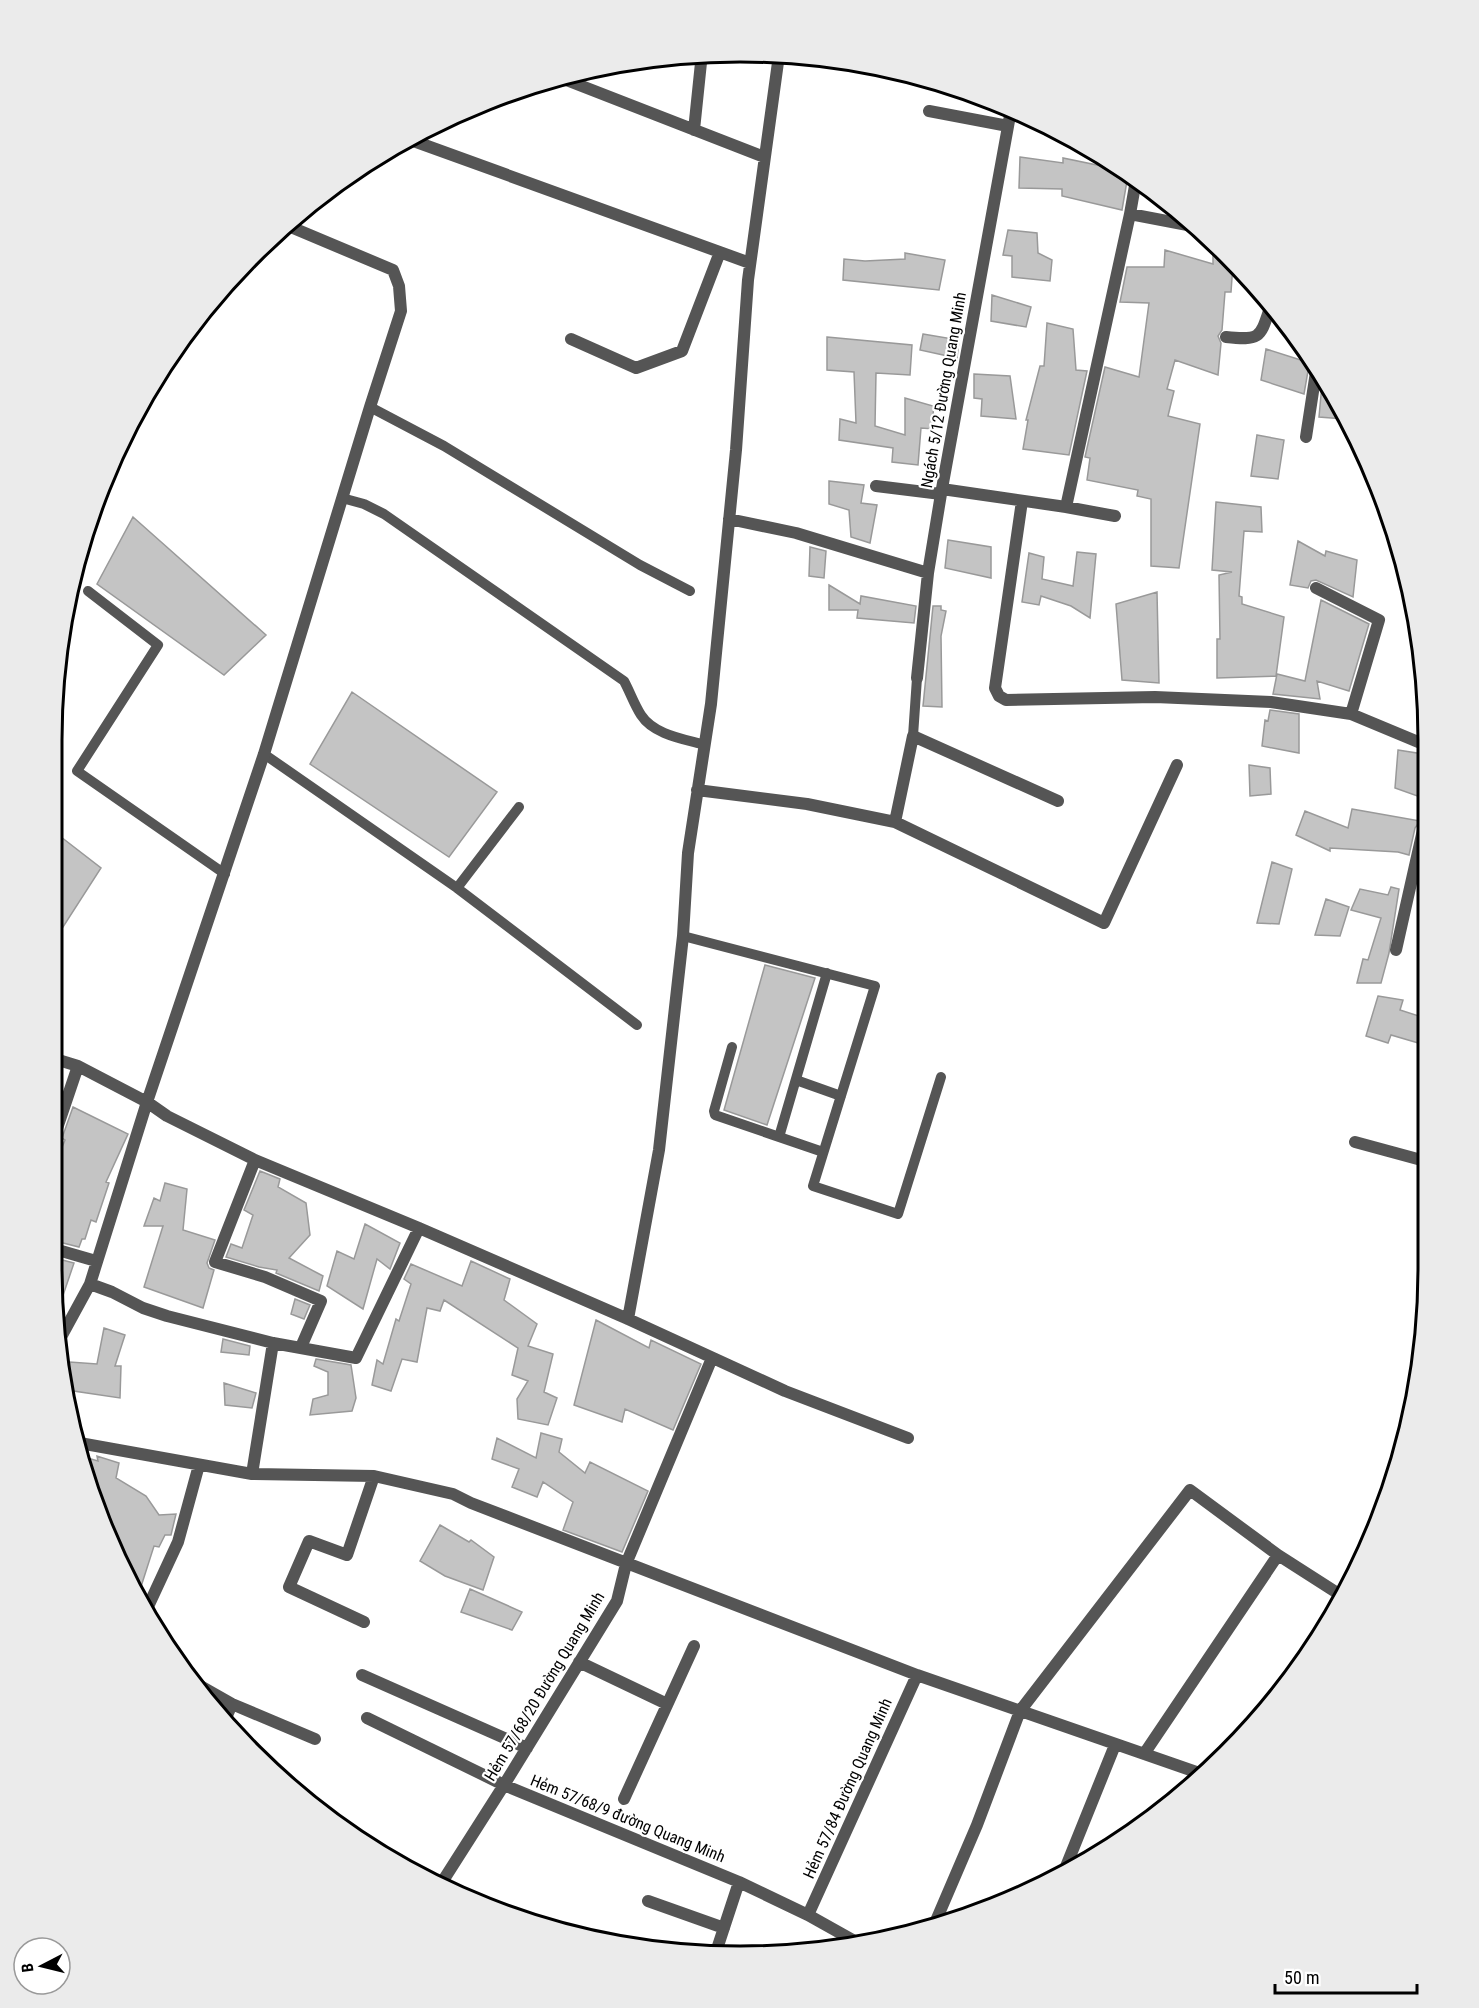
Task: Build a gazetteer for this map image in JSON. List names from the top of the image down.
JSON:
{
  "streets": {
    "street": [
      "Ngách 5/12 Đường Quang Minh",
      "Hẻm 57/68/20 Đường Quang Minh",
      "Hẻm 57/84 Đường Quang Minh",
      "Hẻm 57/68/9 đường Quang Minh"
    ]
  },
  "crossings": [
    ["Hẻm 57/68/20 Đường Quang Minh", "Hẻm 57/68/9 đường Quang Minh"],
    ["Hẻm 57/84 Đường Quang Minh", "Hẻm 57/68/9 đường Quang Minh"]
  ],
  "scale_bar": "50 m",
  "north": "left"
}
